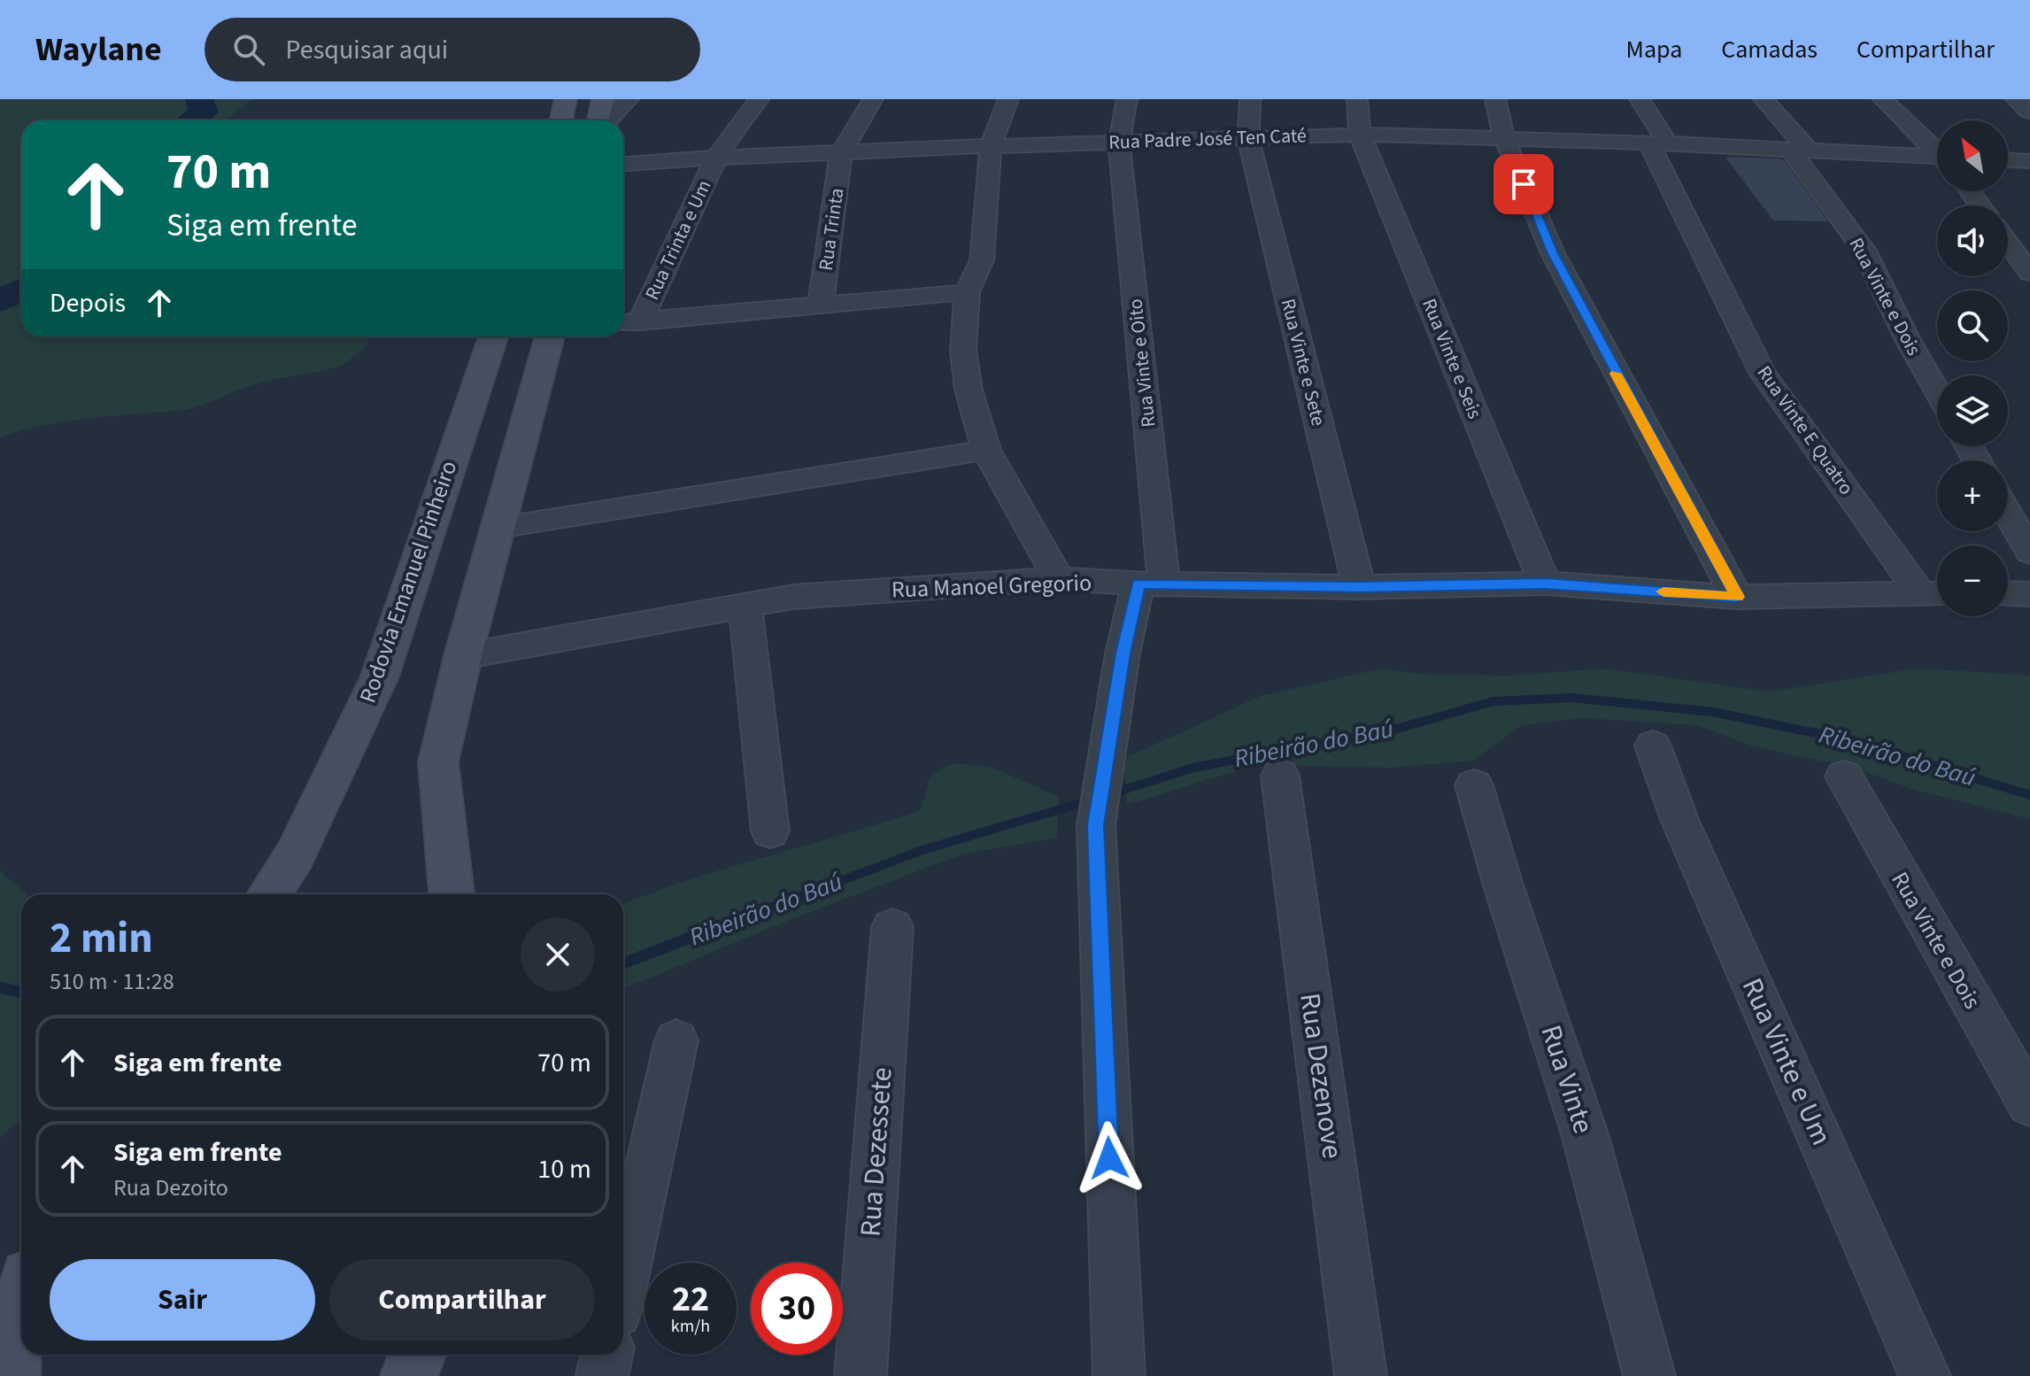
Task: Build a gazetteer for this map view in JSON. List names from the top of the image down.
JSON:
{
  "streets": {
    "main road": ["Rodovia Emanuel Pinheiro"],
    "street": [
      "Rua Padre José Ten Caté",
      "Rua Trinta",
      "Rua Trinta e Um",
      "Rua Vinte e Dois",
      "Rua Vinte e Seis",
      "Rua Vinte e Sete",
      "Rua Vinte e Oito",
      "Rua Vinte E Quatro",
      "Rua Manoel Gregorio",
      "Rua Vinte e Um",
      "Rua Dezenove",
      "Rua Vinte",
      "Rua Dezessete"
    ]
  },
  "crossings": [
    ["Rua Padre José Ten Caté", "Rua Trinta"],
    ["Rua Padre José Ten Caté", "Rua Trinta e Um"],
    ["Rua Padre José Ten Caté", "Rua Vinte e Dois"],
    ["Rua Padre José Ten Caté", "Rua Vinte e Seis"],
    ["Rua Padre José Ten Caté", "Rua Vinte e Sete"],
    ["Rua Padre José Ten Caté", "Rua Vinte e Oito"],
    ["Rua Padre José Ten Caté", "Rua Vinte E Quatro"],
    ["Rua Vinte e Seis", "Rua Manoel Gregorio"],
    ["Rua Vinte e Sete", "Rua Manoel Gregorio"],
    ["Rua Vinte e Oito", "Rua Manoel Gregorio"],
    ["Rua Vinte E Quatro", "Rua Manoel Gregorio"]
  ],
  "water": ["Ribeirão do Baú"],
  "north": "top left",
  "page": {
    "header": "Waylane",
    "search": "Pesquisar aqui",
    "nav": ["Mapa", "Camadas", "Compartilhar"],
    "map_buttons": ["+", "−"],
    "turn": ["70 m", "Siga em frente"],
    "then": "Depois",
    "heading": ["2 min", "510 m · 11:28"],
    "list": [
      {
        "name": "Siga em frente",
        "value": "70 m"
      },
      {
        "name": "Siga em frente",
        "note": "Rua Dezoito",
        "value": "10 m"
      }
    ],
    "buttons": ["Sair", "Compartilhar"],
    "speed": "22 km/h",
    "limit": "30"
  }
}
